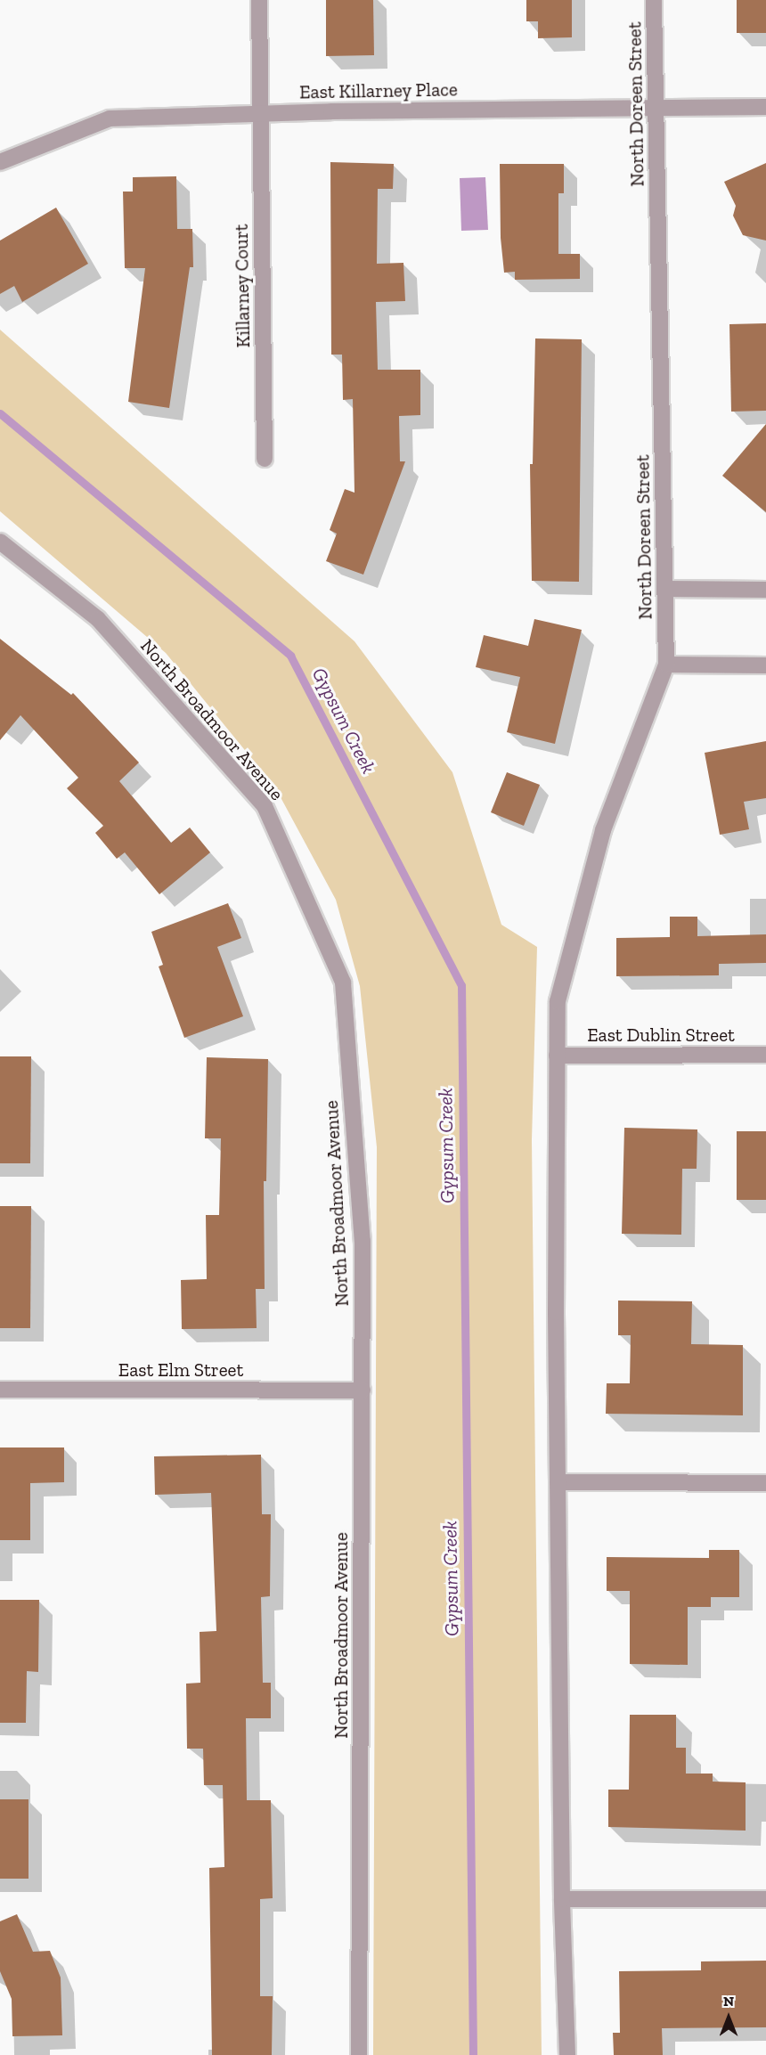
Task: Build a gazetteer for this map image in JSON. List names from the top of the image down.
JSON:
{
  "streets": {
    "street": [
      "East Killarney Place",
      "North Doreen Street",
      "Killarney Court",
      "North Broadmoor Avenue",
      "East Dublin Street",
      "East Elm Street"
    ]
  },
  "crossings": [
    ["East Killarney Place", "North Doreen Street"],
    ["East Killarney Place", "Killarney Court"],
    ["North Doreen Street", "East Dublin Street"],
    ["North Broadmoor Avenue", "East Elm Street"]
  ],
  "water": ["Gypsum Creek"],
  "north": "top"
}
